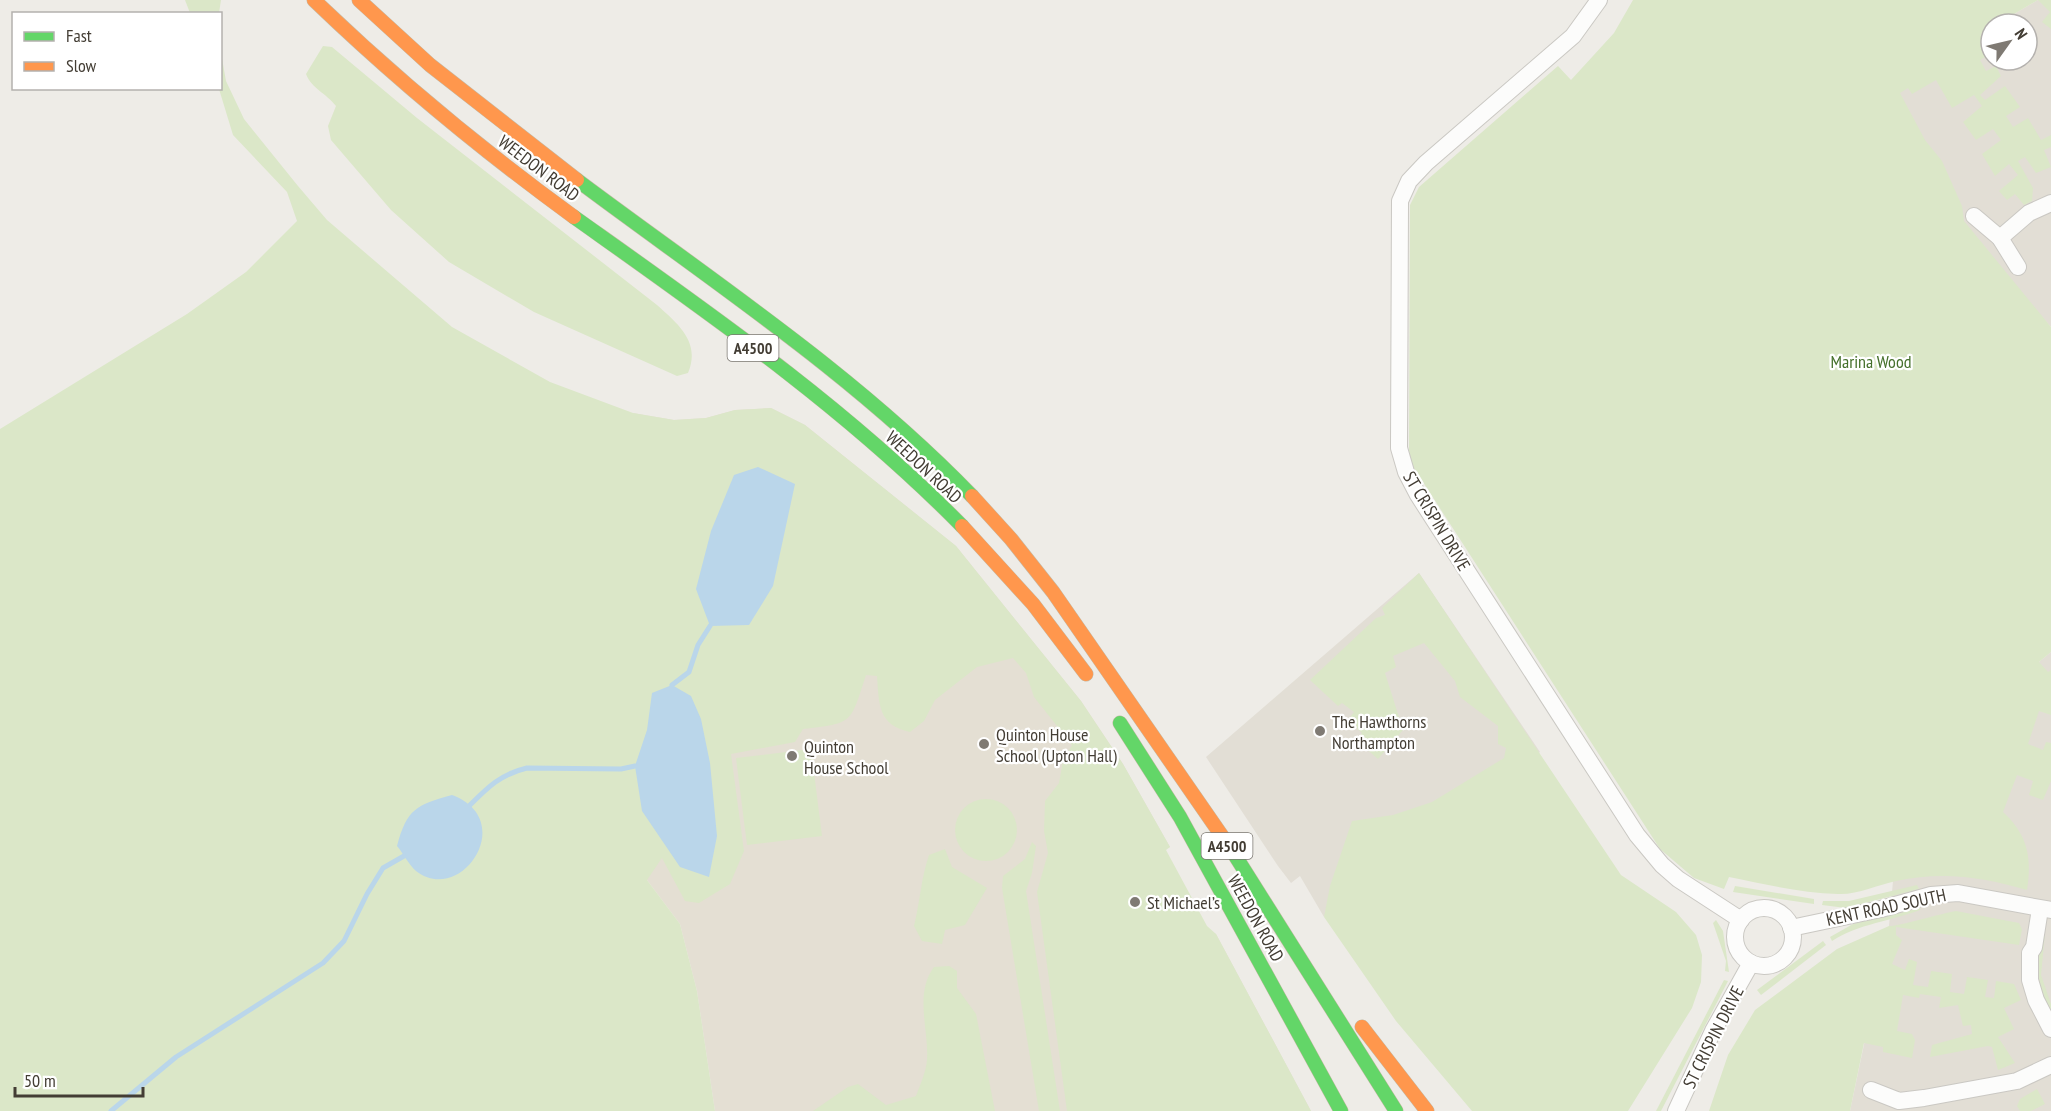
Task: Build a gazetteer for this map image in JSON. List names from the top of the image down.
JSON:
{
  "streets": {
    "highway": ["WEEDON ROAD", "A4500"],
    "street": ["ST CRISPIN DRIVE", "KENT ROAD SOUTH"]
  },
  "crossings": [
    ["ST CRISPIN DRIVE", "KENT ROAD SOUTH"]
  ],
  "parks": ["Marina Wood"],
  "places": [
    "The Hawthorns Northampton",
    "Quinton House School (Upton Hall)",
    "Quinton House School",
    "St Michael’s"
  ],
  "legend": ["Fast", "Slow"],
  "scale_bar": "50 m",
  "north": "top right"
}
